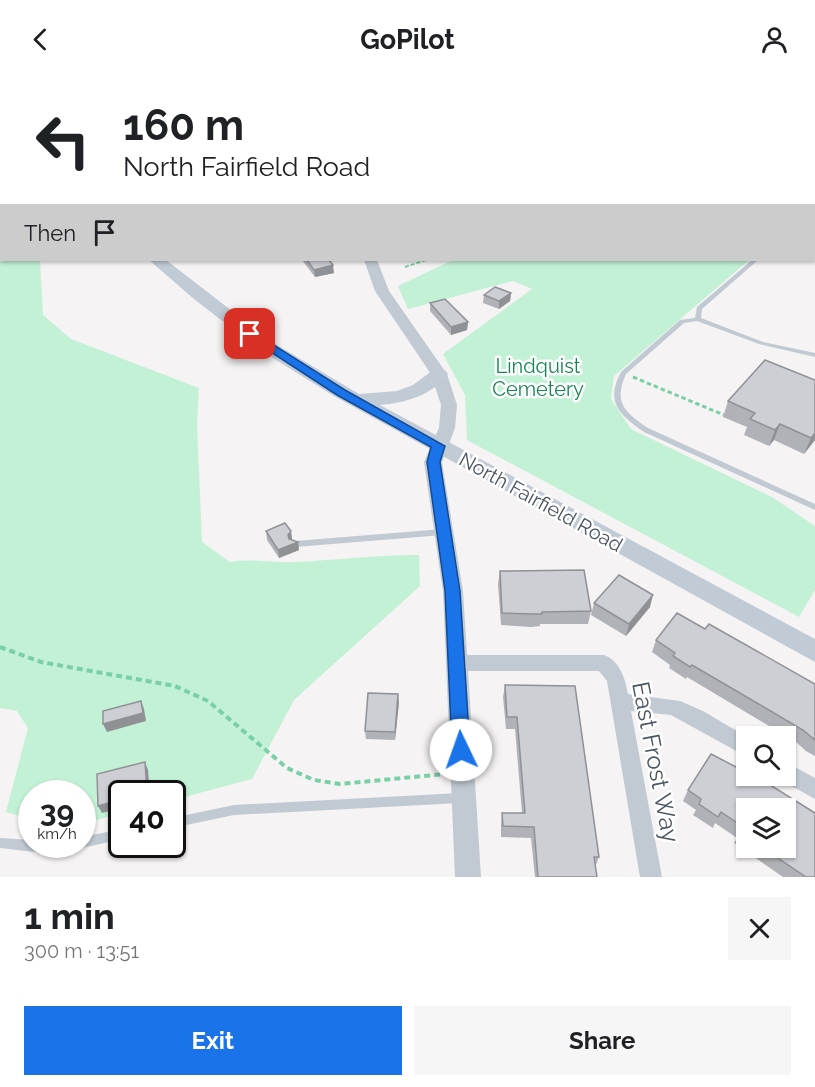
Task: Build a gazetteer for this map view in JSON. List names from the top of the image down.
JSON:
{
  "streets": {
    "main road": ["North Fairfield Road"],
    "street": ["East Frost Way"]
  },
  "parks": ["Lindquist Cemetery"],
  "page": {
    "header": "GoPilot",
    "turn": ["160 m", "North Fairfield Road"],
    "then": "Then",
    "speed": "39 km/h",
    "limit": "40",
    "heading": ["1 min", "300 m · 13:51"],
    "buttons": ["Exit", "Share"]
  }
}
